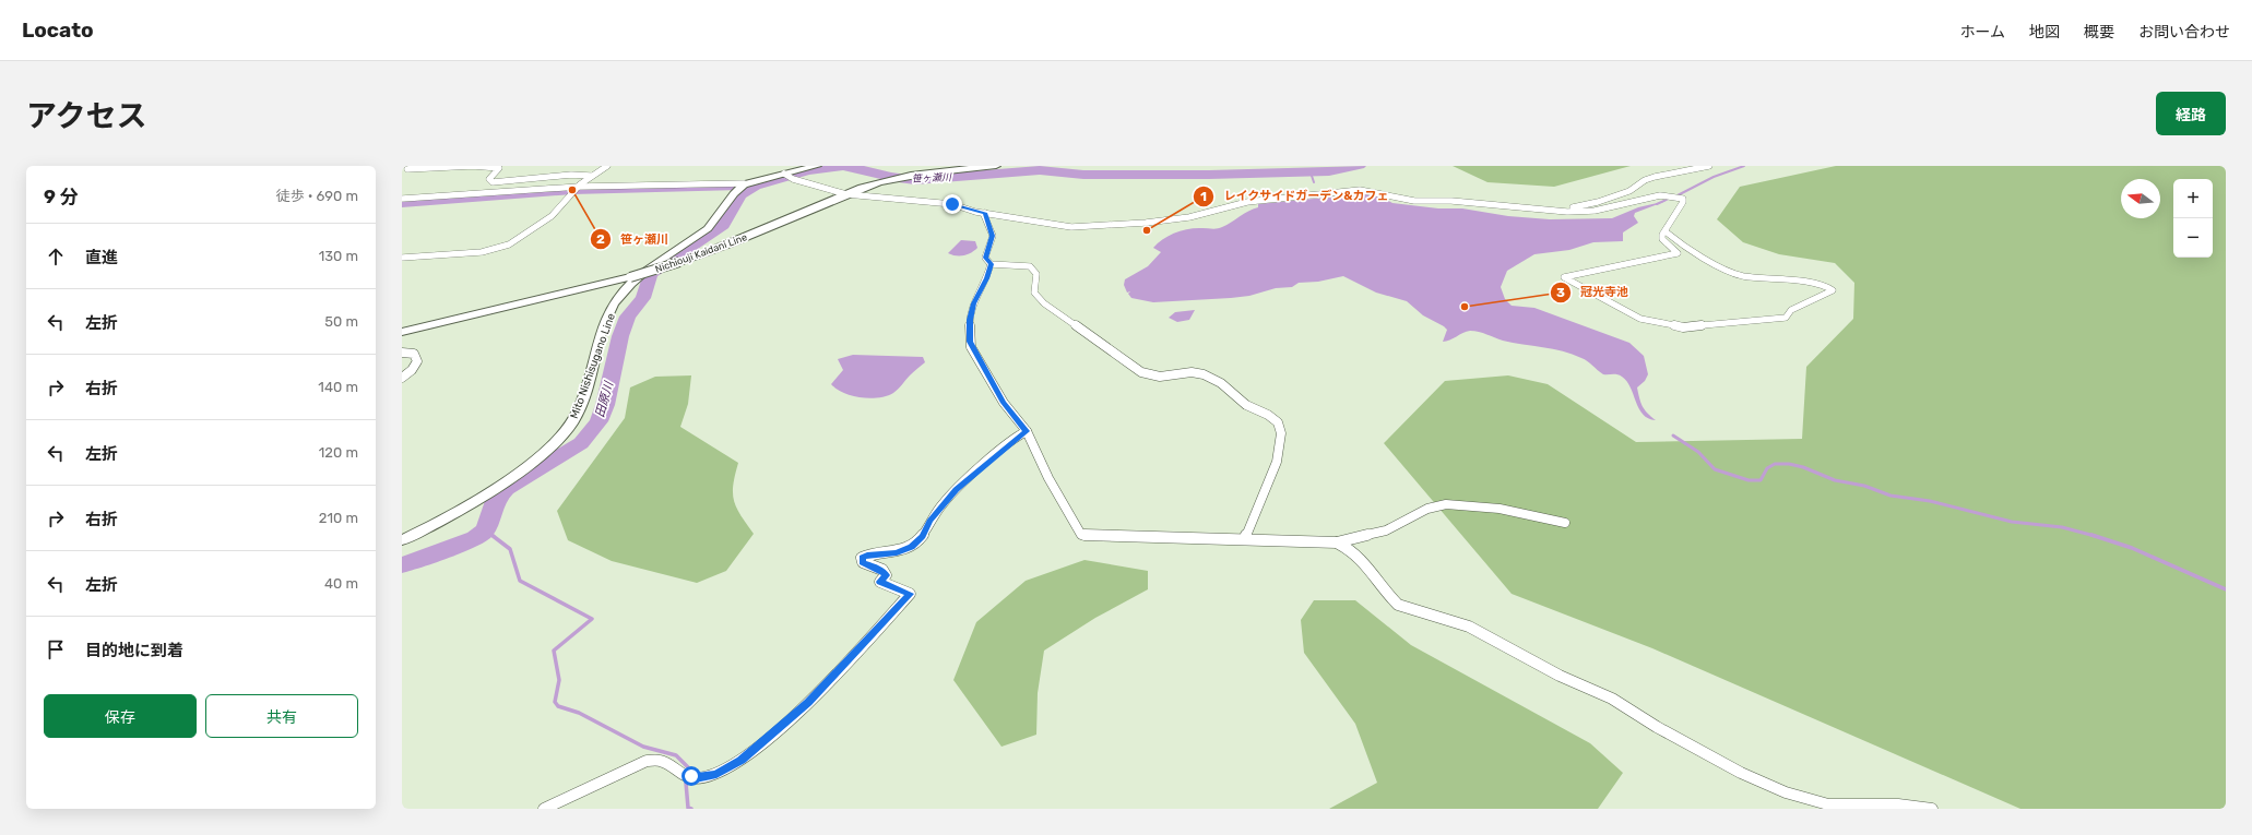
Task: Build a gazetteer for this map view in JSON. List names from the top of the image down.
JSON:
{
  "streets": {
    "main road": ["Nichiouji Kaidani Line", "Mito Nishisugano Line"]
  },
  "water": ["笹ヶ瀬川", "田原川"],
  "places": ["笹ヶ瀬川", "レイクサイドガーデン&カフェ", "冠光寺池"],
  "north": "left",
  "page": {
    "header": "Locato",
    "nav": [
      "ホーム",
      "地図",
      "概要",
      "お問い合わせ"
    ],
    "title": "アクセス",
    "buttons": [
      "経路",
      ["保存", "共有"]
    ],
    "heading": ["9 分", "徒歩 · 690 m"],
    "map_buttons": ["+", "−"],
    "list": [
      ["直進", "130 m"],
      ["左折", "50 m"],
      ["右折", "140 m"],
      ["左折", "120 m"],
      ["右折", "210 m"],
      ["左折", "40 m"],
      "目的地に到着"
    ]
  }
}
